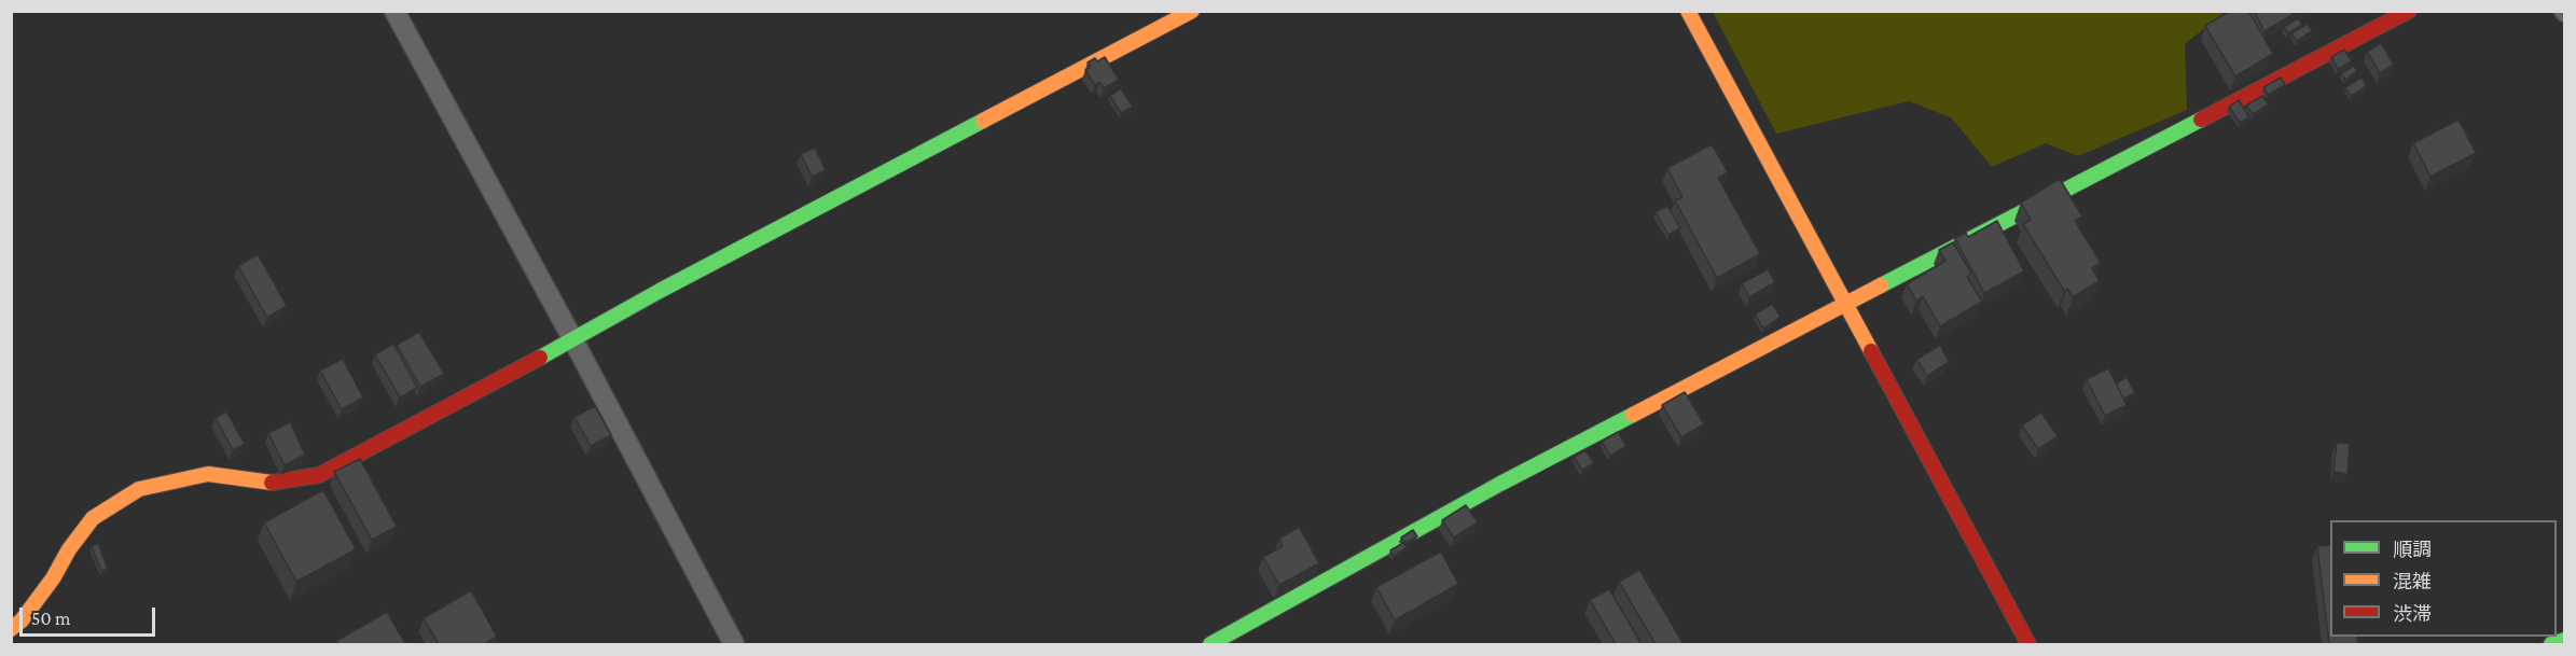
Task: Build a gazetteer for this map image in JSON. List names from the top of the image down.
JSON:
{
  "legend": ["順調", "混雑", "渋滞"],
  "scale_bar": "50 m"
}
